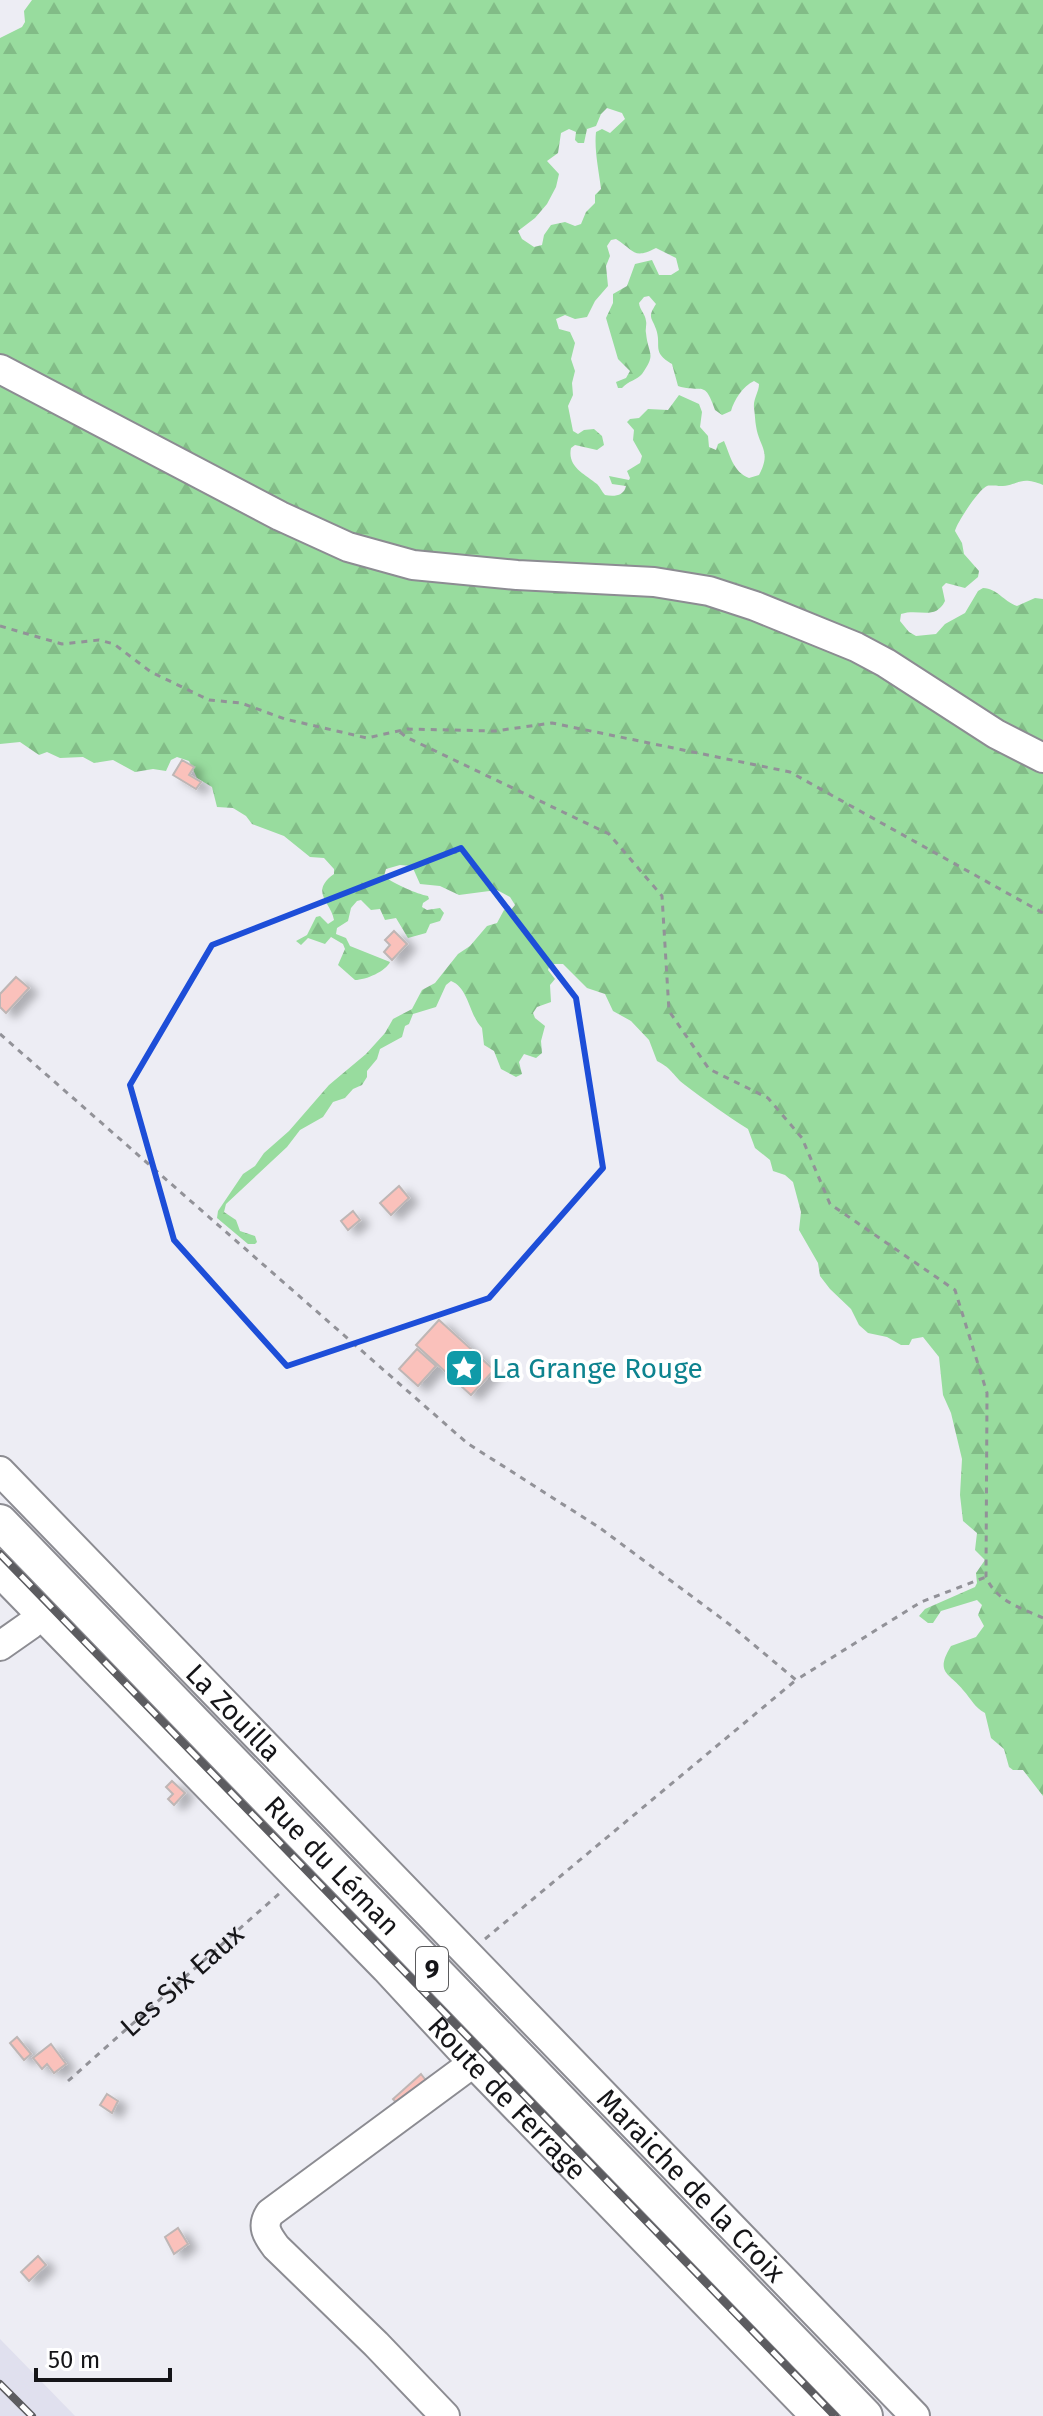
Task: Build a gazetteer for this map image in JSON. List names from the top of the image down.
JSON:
{
  "streets": {
    "main road": ["Rue du Léman", "9"],
    "street": ["La Zouilla", "Route de Ferrage", "Maraiche de la Croix"],
    "path": ["Les Six Eaux"]
  },
  "crossings": [
    ["La Zouilla", "Maraiche de la Croix"],
    ["Les Six Eaux", "Route de Ferrage"]
  ],
  "places": {
    "place": ["La Grange Rouge"]
  },
  "scale_bar": "50 m"
}
